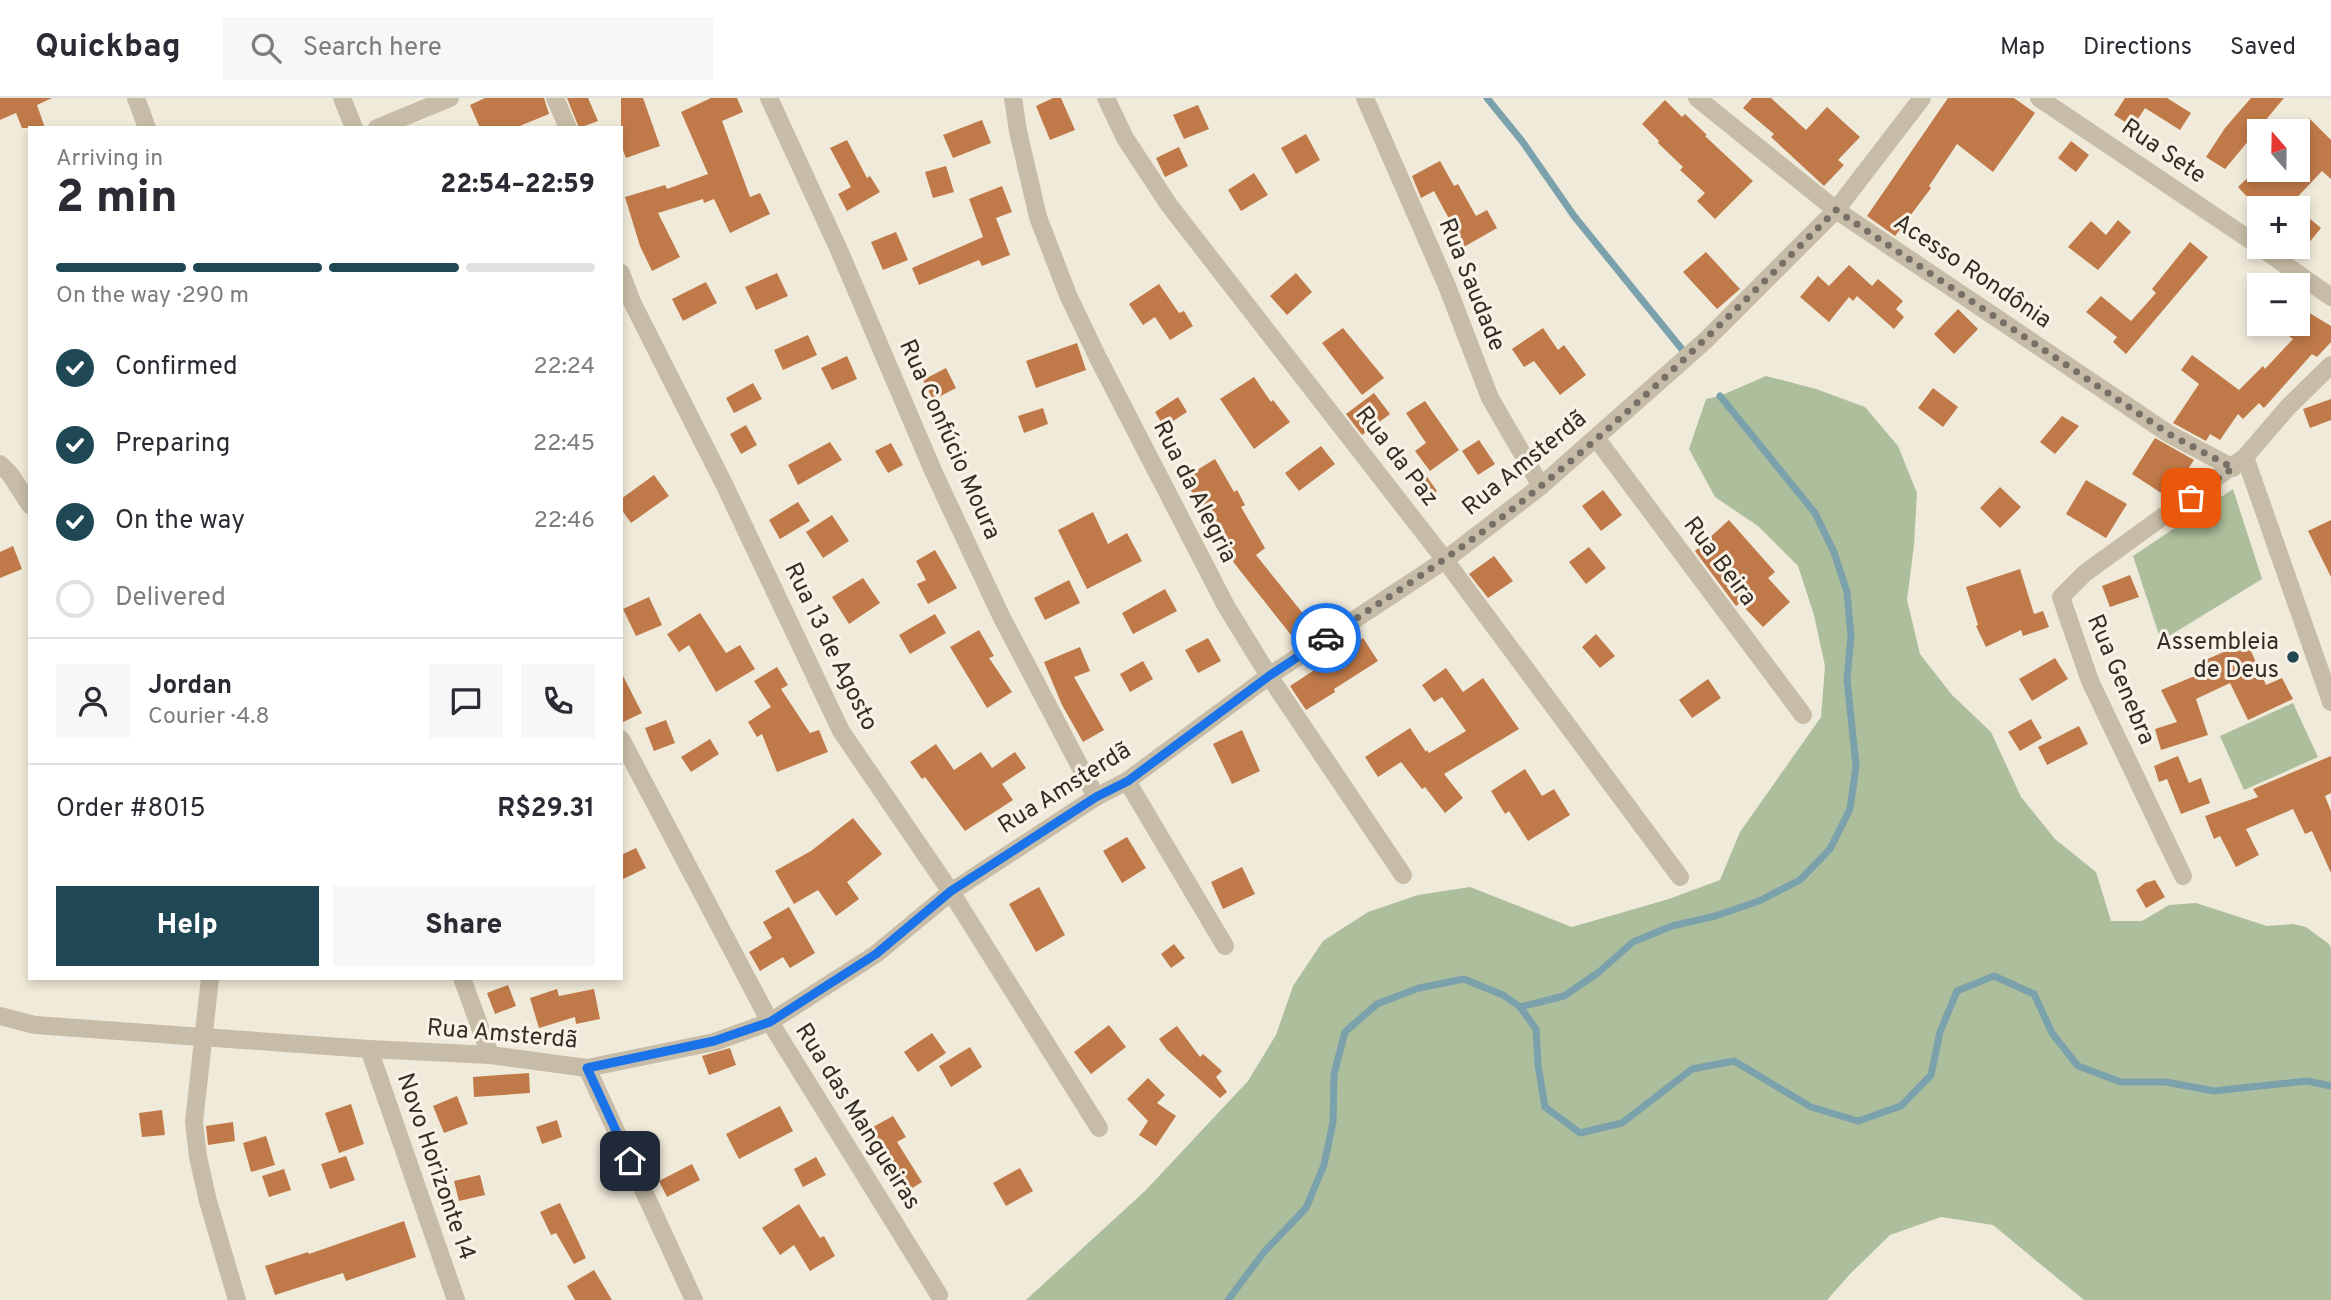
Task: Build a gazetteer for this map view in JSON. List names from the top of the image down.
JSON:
{
  "streets": {
    "street": [
      "Rua Sete",
      "Acesso Rondônia",
      "Rua Saudade",
      "Rua Confúcio Moura",
      "Rua da Paz",
      "Rua Amsterdã",
      "Rua da Alegria",
      "Rua Beira",
      "Rua 13 de Agosto",
      "Rua Genebra",
      "Rua das Mangueiras",
      "Novo Horizonte 14"
    ]
  },
  "crossings": [
    ["Acesso Rondônia", "Rua Amsterdã"],
    ["Acesso Rondônia", "Rua Genebra"],
    ["Rua Saudade", "Rua Amsterdã"],
    ["Rua Confúcio Moura", "Rua Amsterdã"],
    ["Rua da Paz", "Rua Amsterdã"],
    ["Rua Amsterdã", "Rua da Alegria"],
    ["Rua Amsterdã", "Rua Beira"],
    ["Rua Amsterdã", "Rua 13 de Agosto"],
    ["Rua Amsterdã", "Rua das Mangueiras"],
    ["Rua Amsterdã", "Novo Horizonte 14"]
  ],
  "places": ["Assembleia de Deus"],
  "north": "top",
  "page": {
    "header": "Quickbag",
    "search": "Search here",
    "nav": ["Map", "Directions", "Saved"],
    "map_buttons": ["+", "−"],
    "heading": ["2 min", "Arriving in", "22:54–22:59"],
    "panel": [
      "Jordan",
      "Courier · 4.8",
      "Order #8015",
      "R$29.31"
    ],
    "bar": "On the way · 290 m",
    "list": [
      ["Confirmed", "22:24"],
      ["Preparing", "22:45"],
      ["On the way", "22:46"],
      "Delivered"
    ],
    "buttons": ["Help", "Share"]
  }
}
